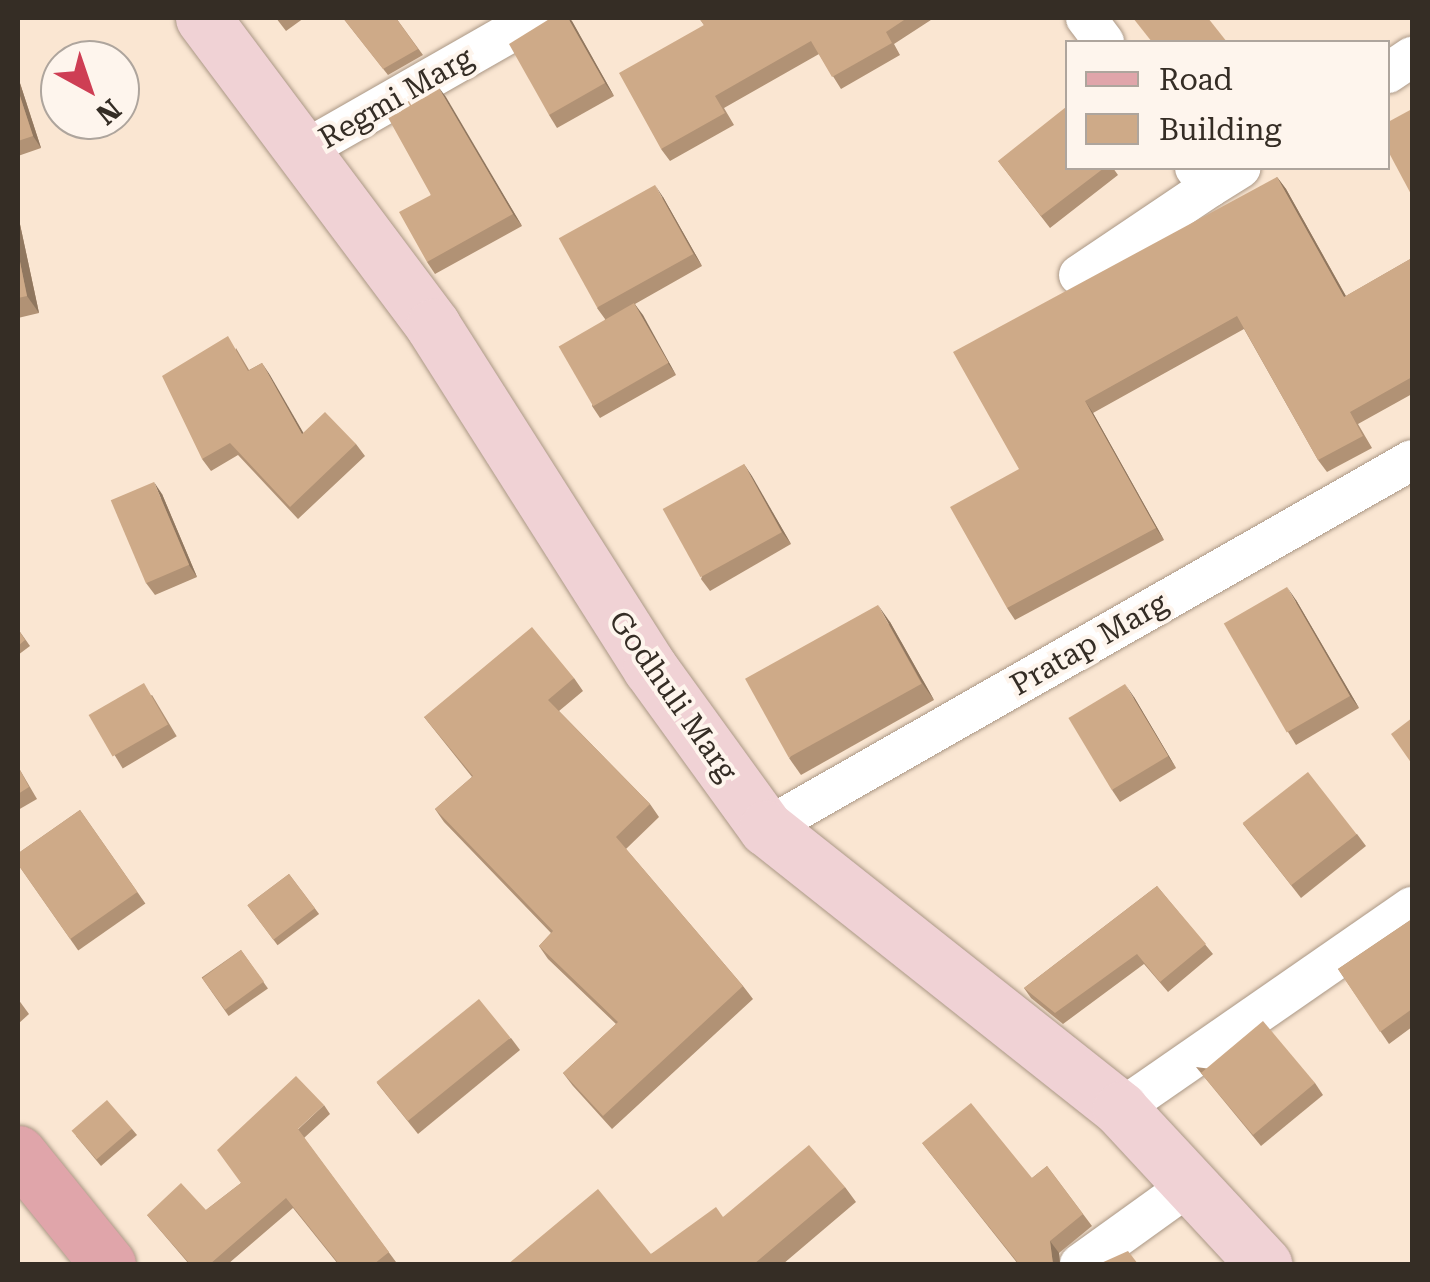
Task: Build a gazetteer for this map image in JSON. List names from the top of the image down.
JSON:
{
  "streets": {
    "main road": ["Godhuli Marg"],
    "street": ["Regmi Marg", "Pratap Marg"]
  },
  "crossings": [
    ["Regmi Marg", "Godhuli Marg"],
    ["Pratap Marg", "Godhuli Marg"]
  ],
  "legend": ["Road", "Building"],
  "north": "bottom right"
}
